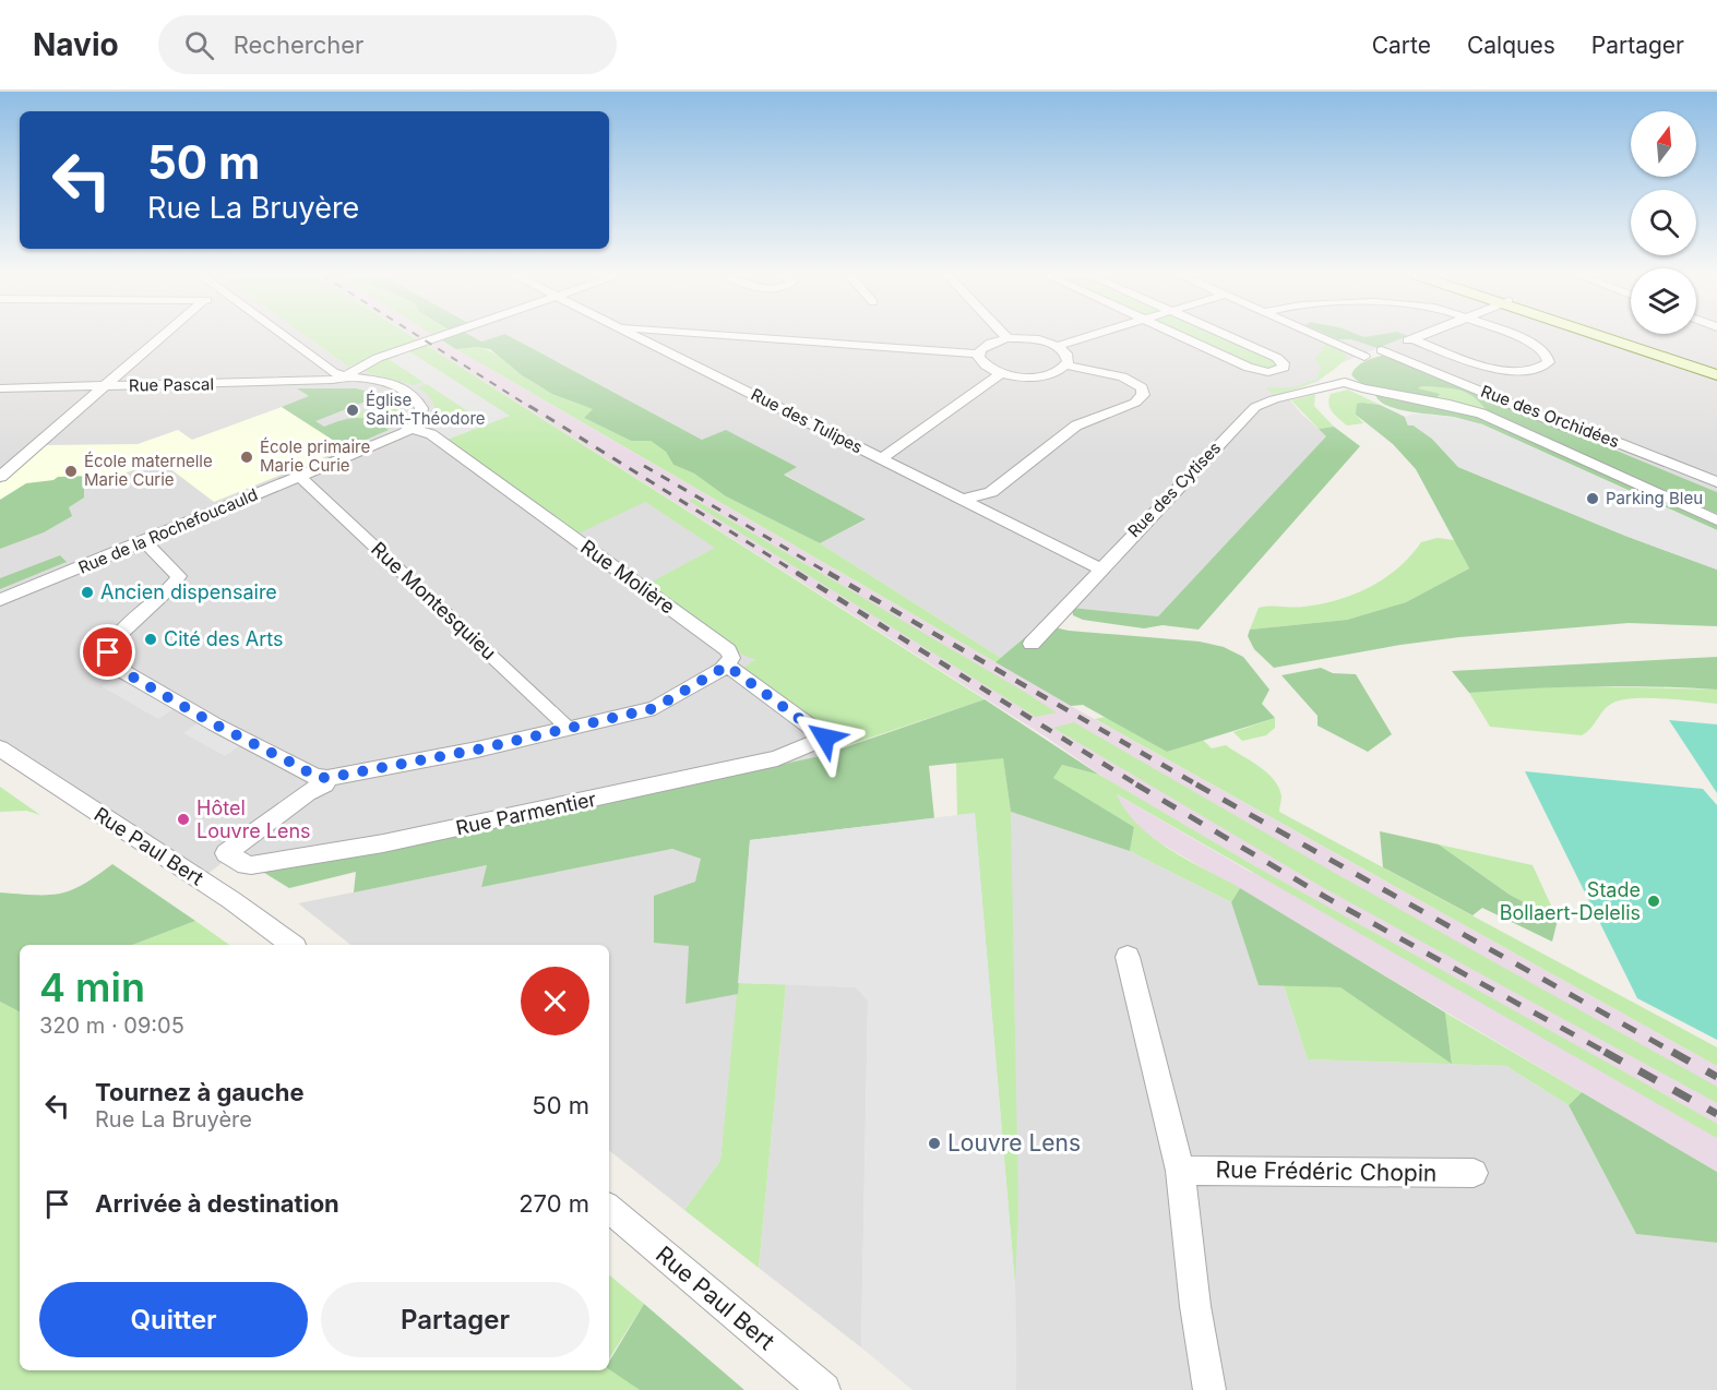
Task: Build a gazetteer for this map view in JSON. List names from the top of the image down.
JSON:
{
  "streets": {
    "street": [
      "Rue Pascal",
      "Rue des Orchidées",
      "Rue des Tulipes",
      "Rue des Cytises",
      "Rue de la Rochefoucauld",
      "Rue Molière",
      "Rue Montesquieu",
      "Rue Parmentier",
      "Rue Paul Bert",
      "Rue Frédéric Chopin"
    ]
  },
  "crossings": [
    ["Rue des Orchidées", "Rue des Cytises"],
    ["Rue des Tulipes", "Rue des Cytises"],
    ["Rue de la Rochefoucauld", "Rue Molière"],
    ["Rue de la Rochefoucauld", "Rue Montesquieu"],
    ["Rue Molière", "Rue Parmentier"]
  ],
  "places": [
    "Église Saint-Théodore",
    "École primaire Marie Curie",
    "École maternelle Marie Curie",
    "Parking Bleu",
    "Ancien dispensaire",
    "Cité des Arts",
    "Hôtel Louvre Lens",
    "Stade Bollaert-Delelis",
    "Louvre Lens"
  ],
  "north": "top",
  "page": {
    "header": "Navio",
    "search": "Rechercher",
    "nav": ["Carte", "Calques", "Partager"],
    "turn": ["50 m", "Rue La Bruyère"],
    "heading": ["4 min", "320 m · 09:05"],
    "list": [
      {
        "name": "Tournez à gauche",
        "note": "Rue La Bruyère",
        "value": "50 m"
      },
      {
        "name": "Arrivée à destination",
        "value": "270 m"
      }
    ],
    "buttons": ["Quitter", "Partager"]
  }
}
